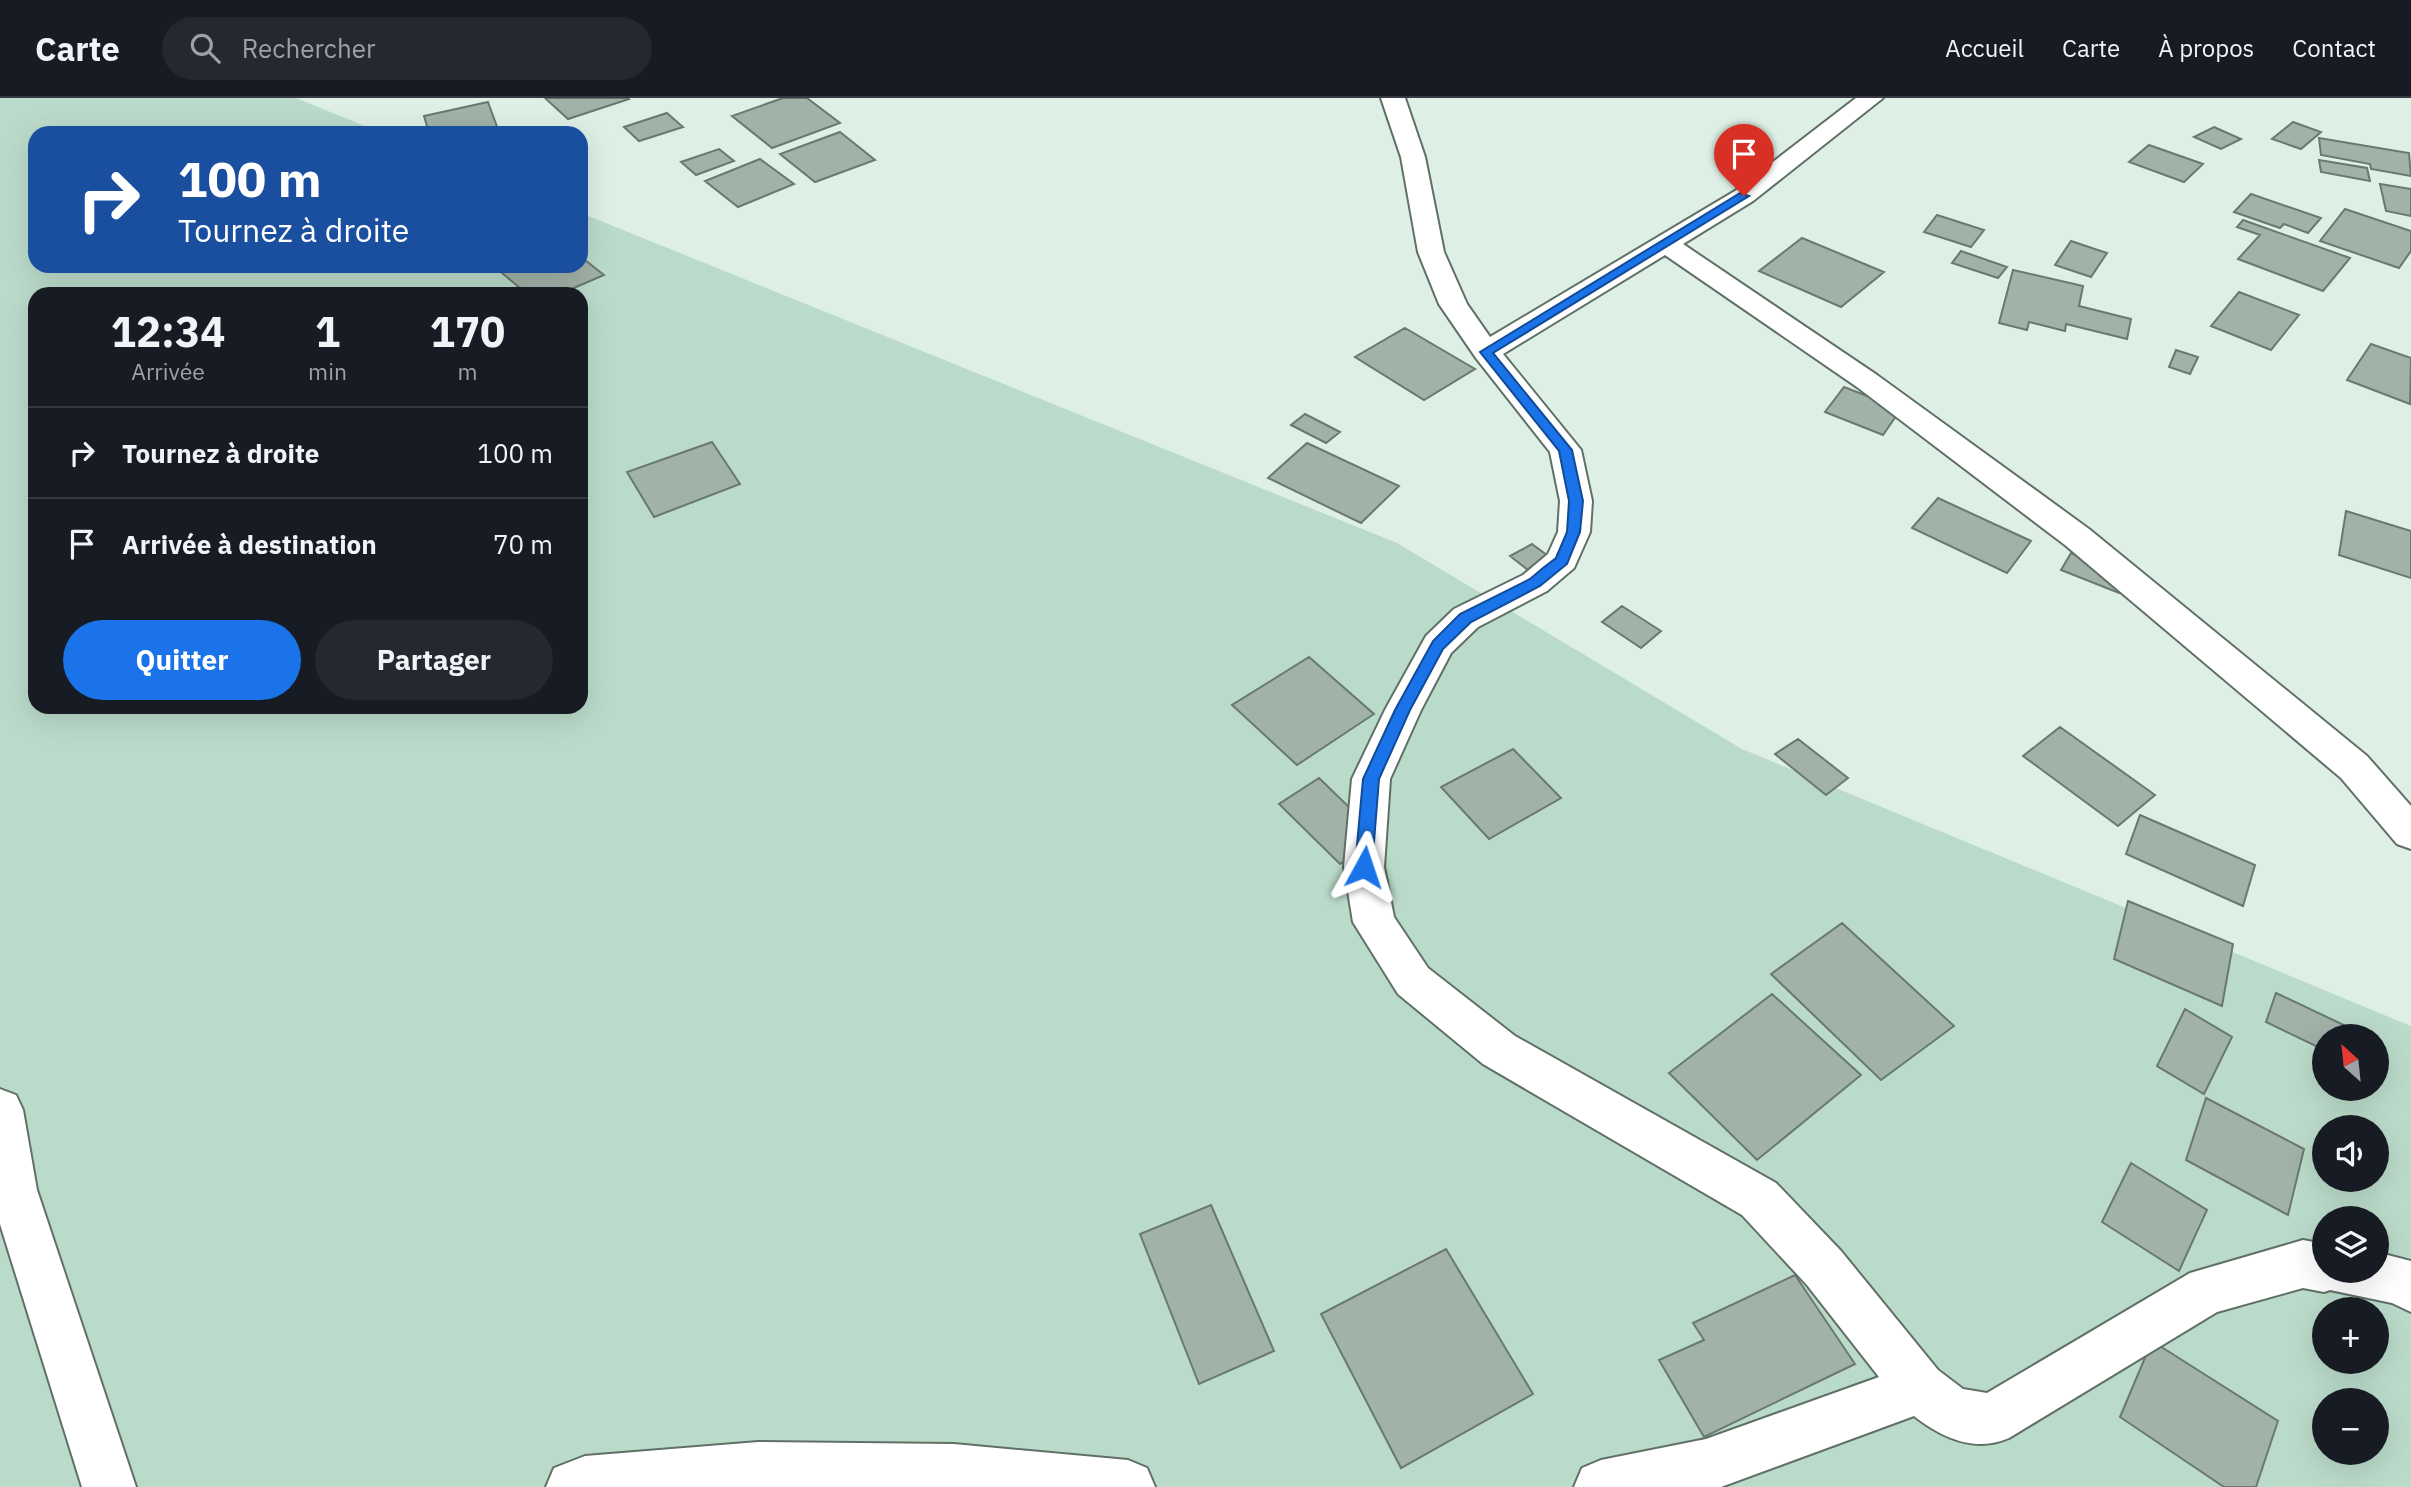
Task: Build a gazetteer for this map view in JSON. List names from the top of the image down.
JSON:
{
  "north": "top left",
  "page": {
    "header": "Carte",
    "search": "Rechercher",
    "nav": [
      "Accueil",
      "Carte",
      "À propos",
      "Contact"
    ],
    "turn": ["100 m", "Tournez à droite"],
    "eta": [
      "12:34",
      "Arrivée",
      "1",
      "min",
      "170",
      "m"
    ],
    "list": [
      {
        "name": "Tournez à droite",
        "value": "100 m"
      },
      {
        "name": "Arrivée à destination",
        "value": "70 m"
      }
    ],
    "buttons": ["Quitter", "Partager"],
    "map_buttons": ["+", "−"]
  }
}
